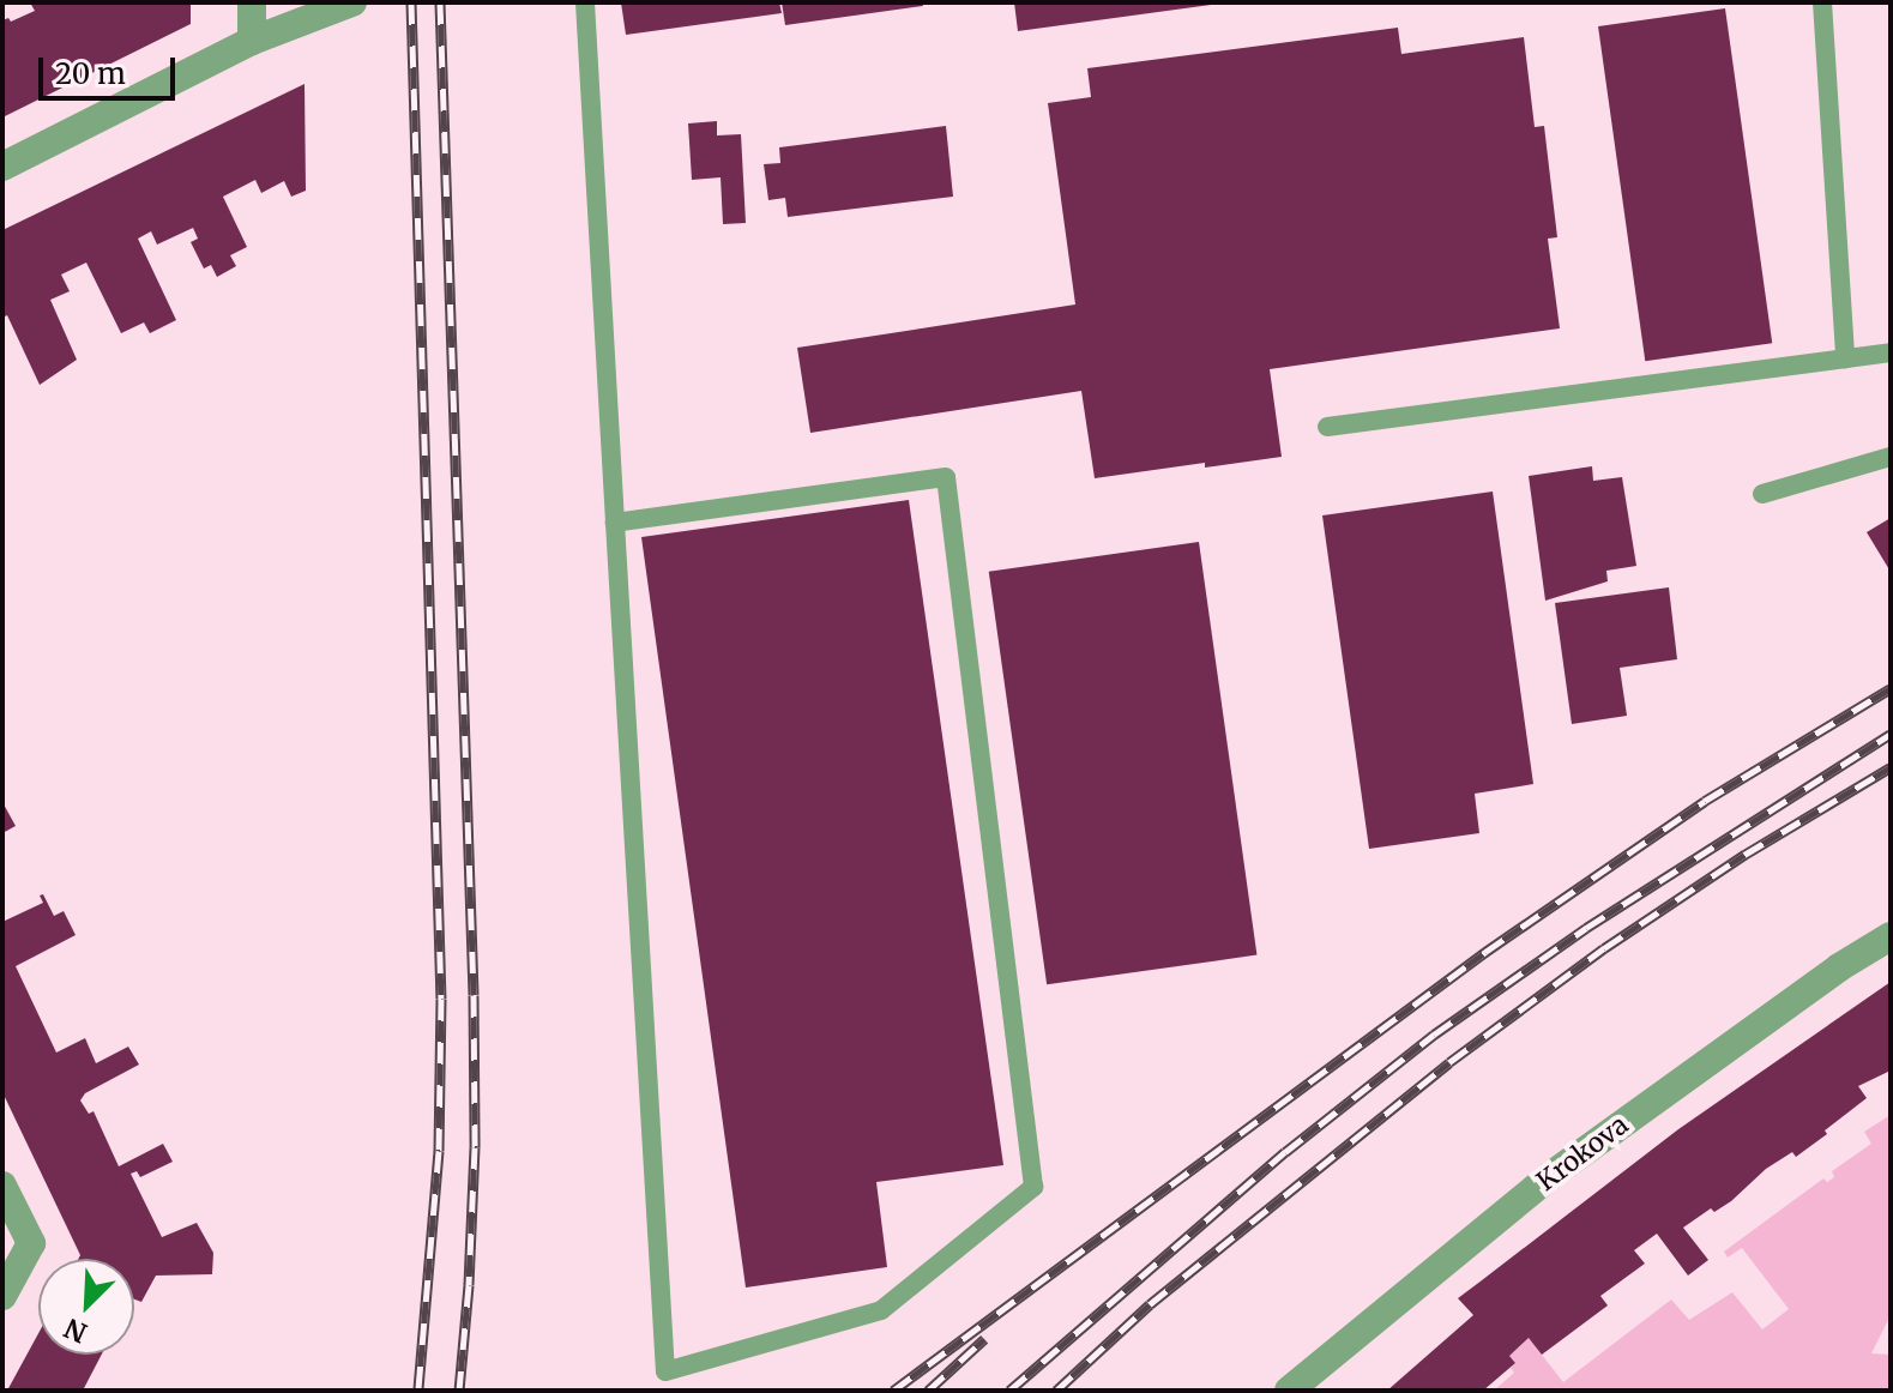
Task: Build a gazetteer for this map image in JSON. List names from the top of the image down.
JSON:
{
  "streets": {
    "street": ["Krokova"]
  },
  "scale_bar": "20 m",
  "north": "bottom left"
}
